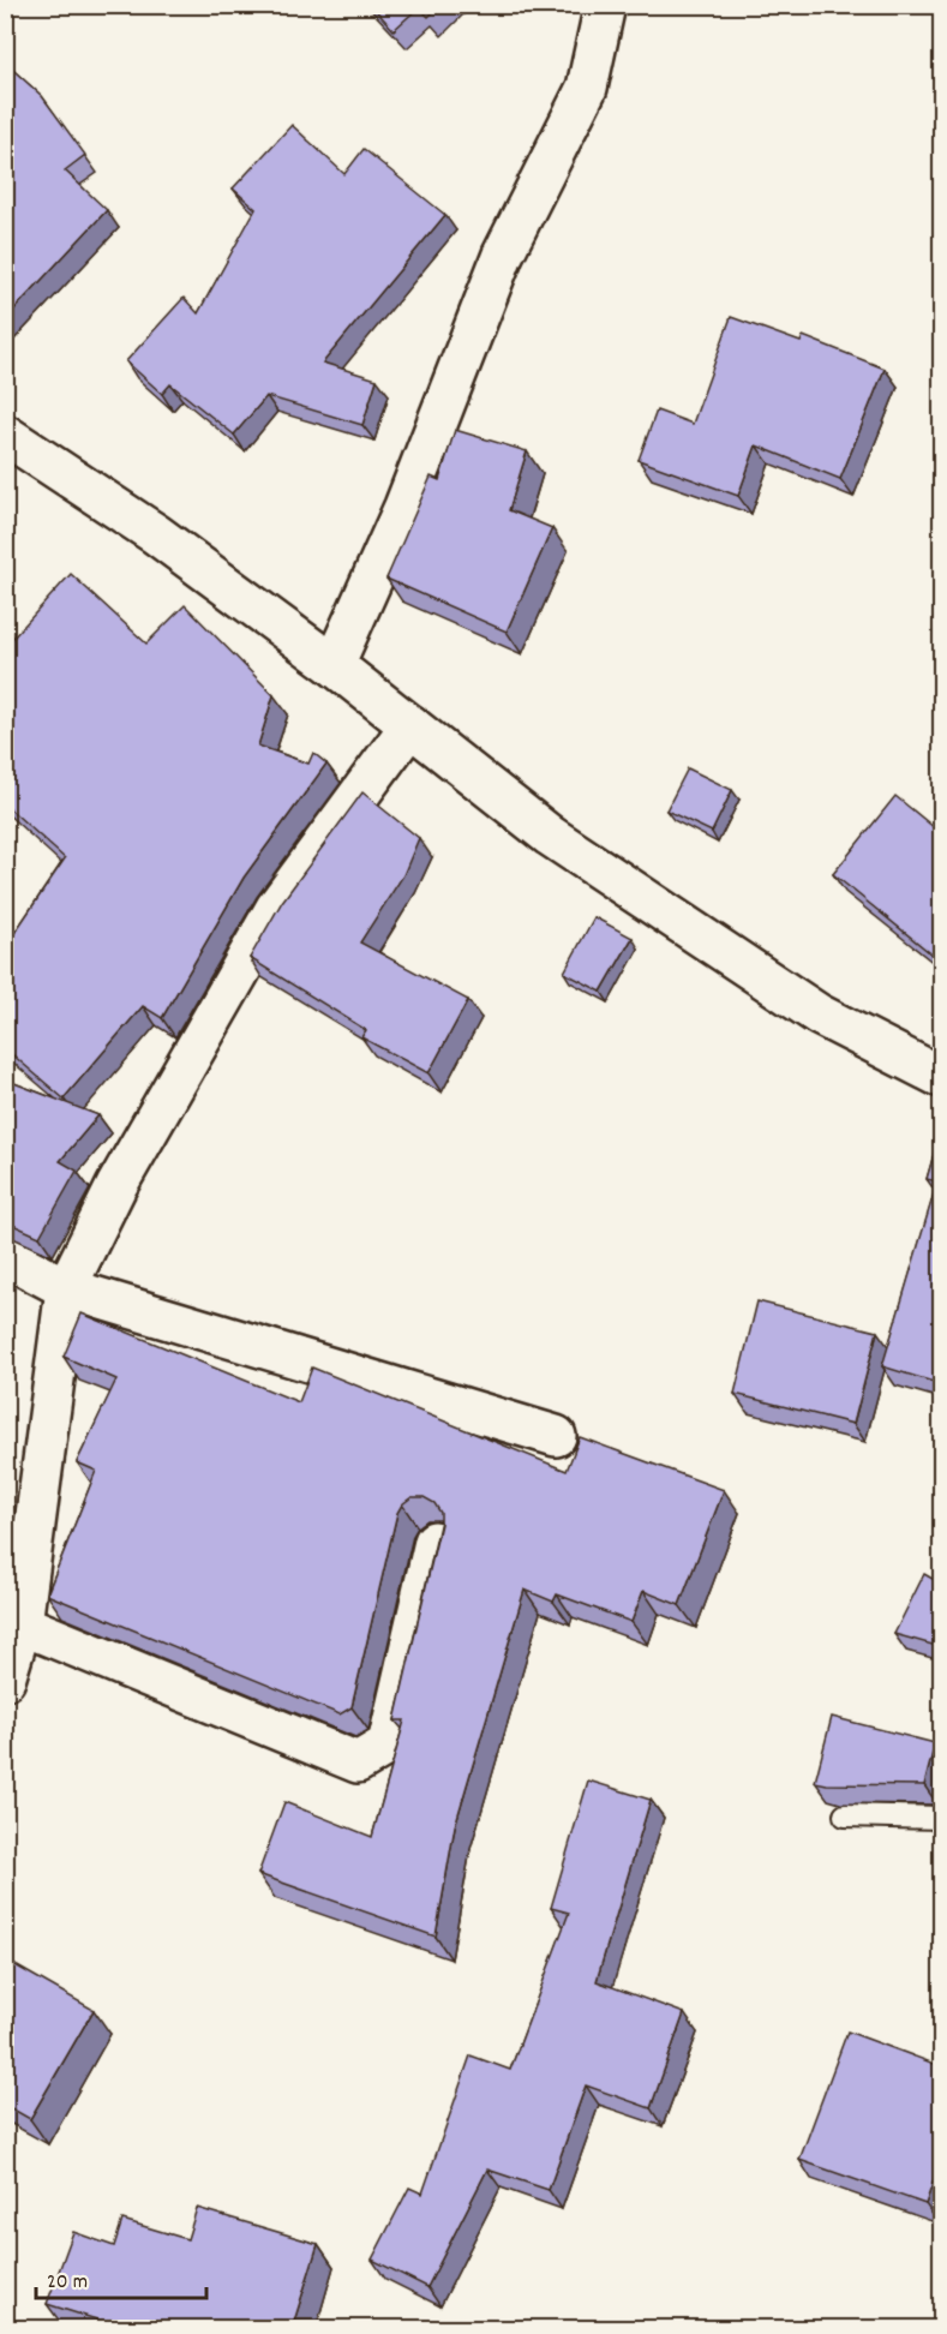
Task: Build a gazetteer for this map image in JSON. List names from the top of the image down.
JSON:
{
  "scale_bar": "20 m"
}
